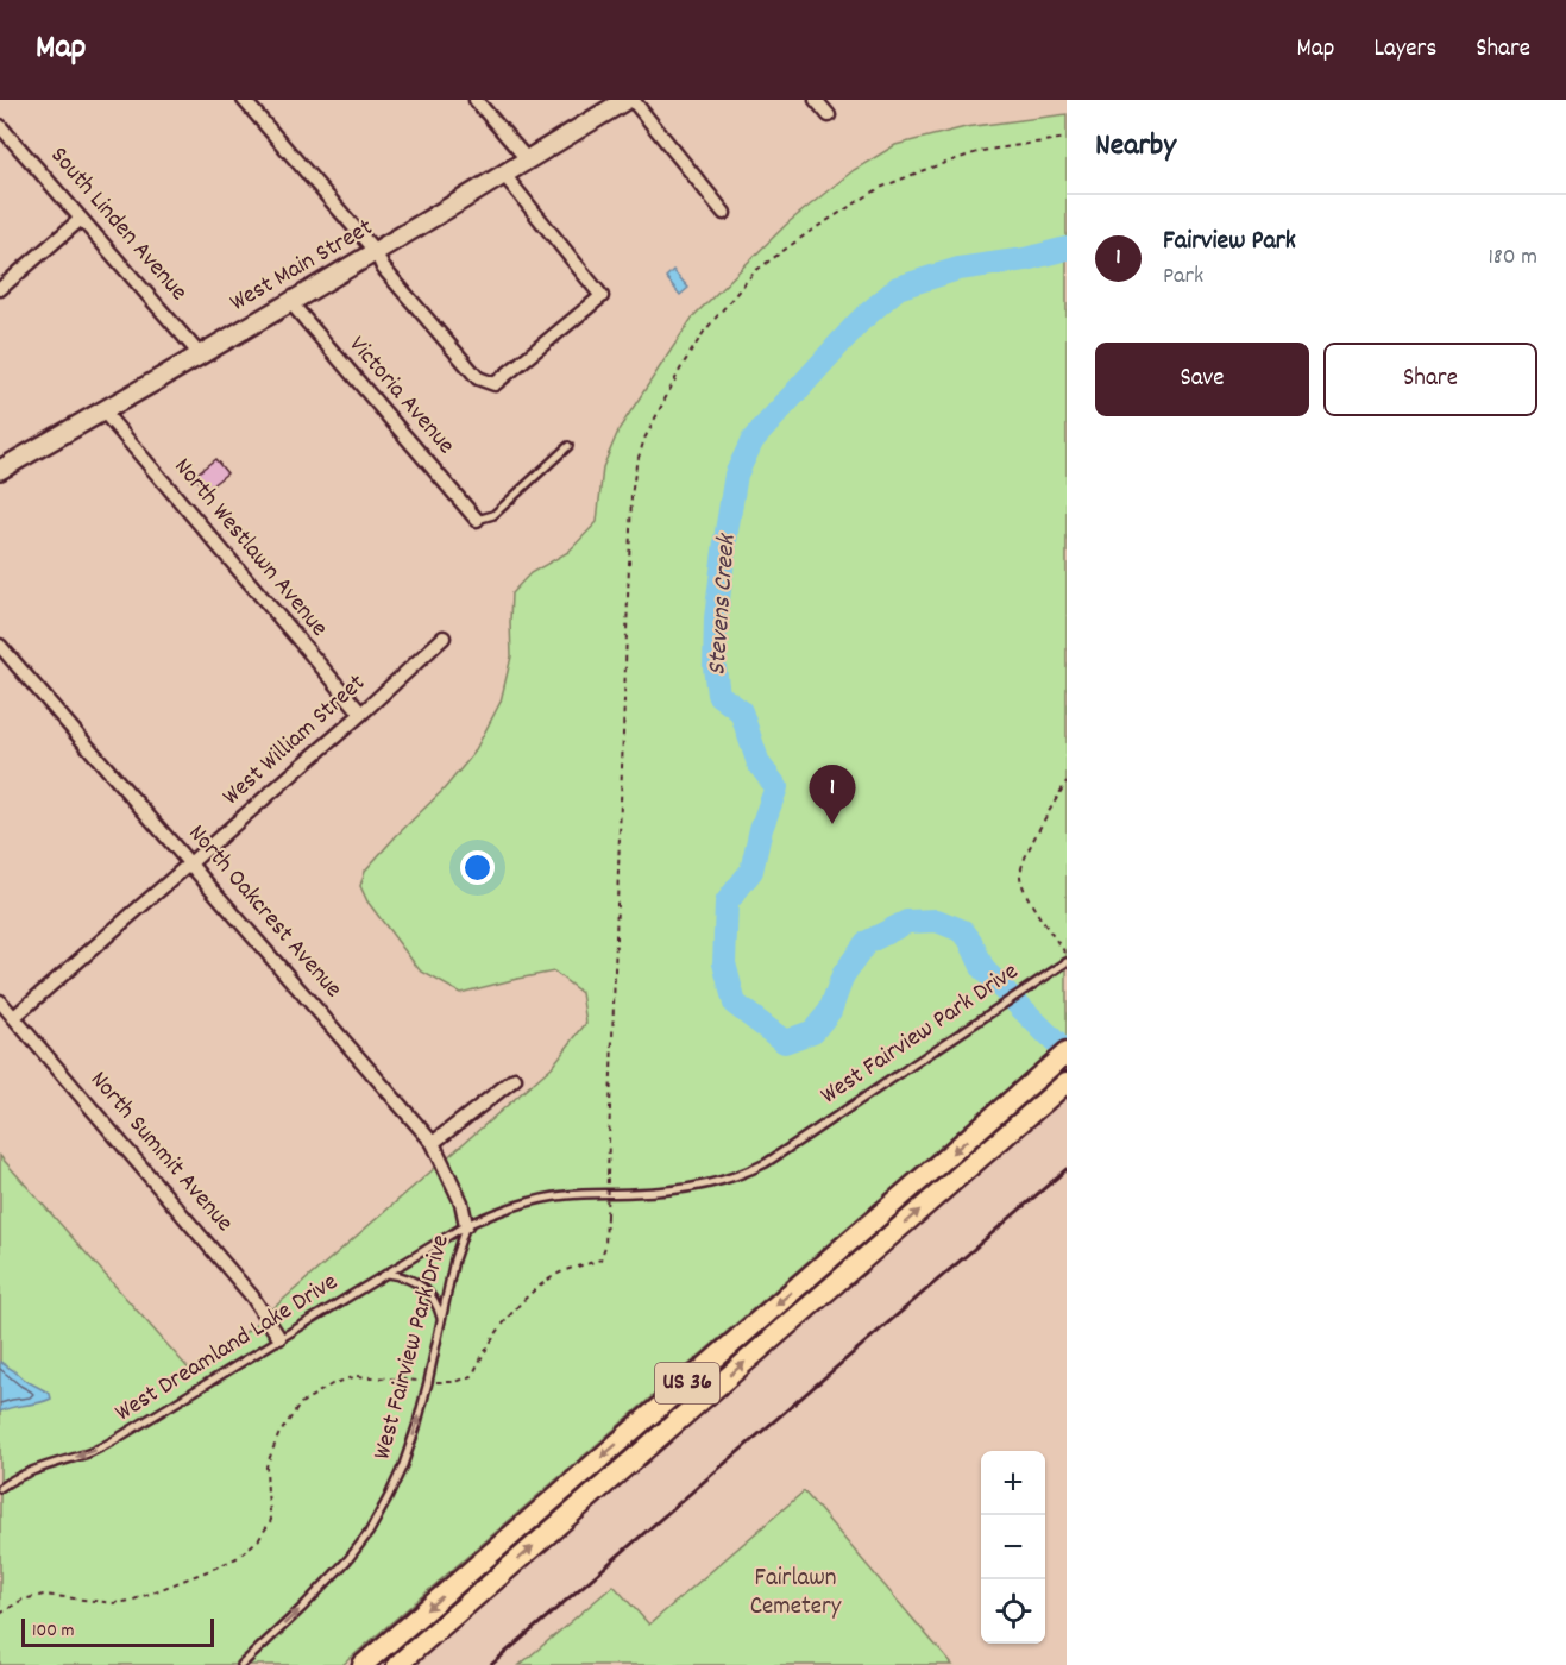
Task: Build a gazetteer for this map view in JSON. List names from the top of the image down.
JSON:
{
  "streets": {
    "main road": ["US 36"],
    "street": [
      "South Linden Avenue",
      "West Main Street",
      "Victoria Avenue",
      "North Westlawn Avenue",
      "West William Street",
      "North Oakcrest Avenue",
      "North Summit Avenue"
    ],
    "lane": ["West Fairview Park Drive", "West Dreamland Lake Drive"]
  },
  "crossings": [
    ["South Linden Avenue", "West Main Street"],
    ["West Main Street", "Victoria Avenue"],
    ["West Main Street", "North Westlawn Avenue"],
    ["North Westlawn Avenue", "West William Street"],
    ["West William Street", "North Oakcrest Avenue"],
    ["West William Street", "North Summit Avenue"],
    ["North Oakcrest Avenue", "West Fairview Park Drive"],
    ["North Oakcrest Avenue", "West Dreamland Lake Drive"],
    ["West Fairview Park Drive", "West Dreamland Lake Drive"],
    ["North Summit Avenue", "West Dreamland Lake Drive"]
  ],
  "one_way": ["West Dreamland Lake Drive"],
  "water": ["Stevens Creek"],
  "parks": ["Fairlawn Cemetery"],
  "scale_bar": "100 m",
  "page": {
    "header": "Map",
    "nav": ["Map", "Layers", "Share"],
    "heading": "Nearby",
    "list": [
      {
        "mark": "1",
        "name": "Fairview Park",
        "note": "Park",
        "value": "180 m"
      }
    ],
    "buttons": ["Save", "Share"],
    "pins": "1",
    "map_buttons": ["+", "−"],
    "scale": "100 m"
  }
}
